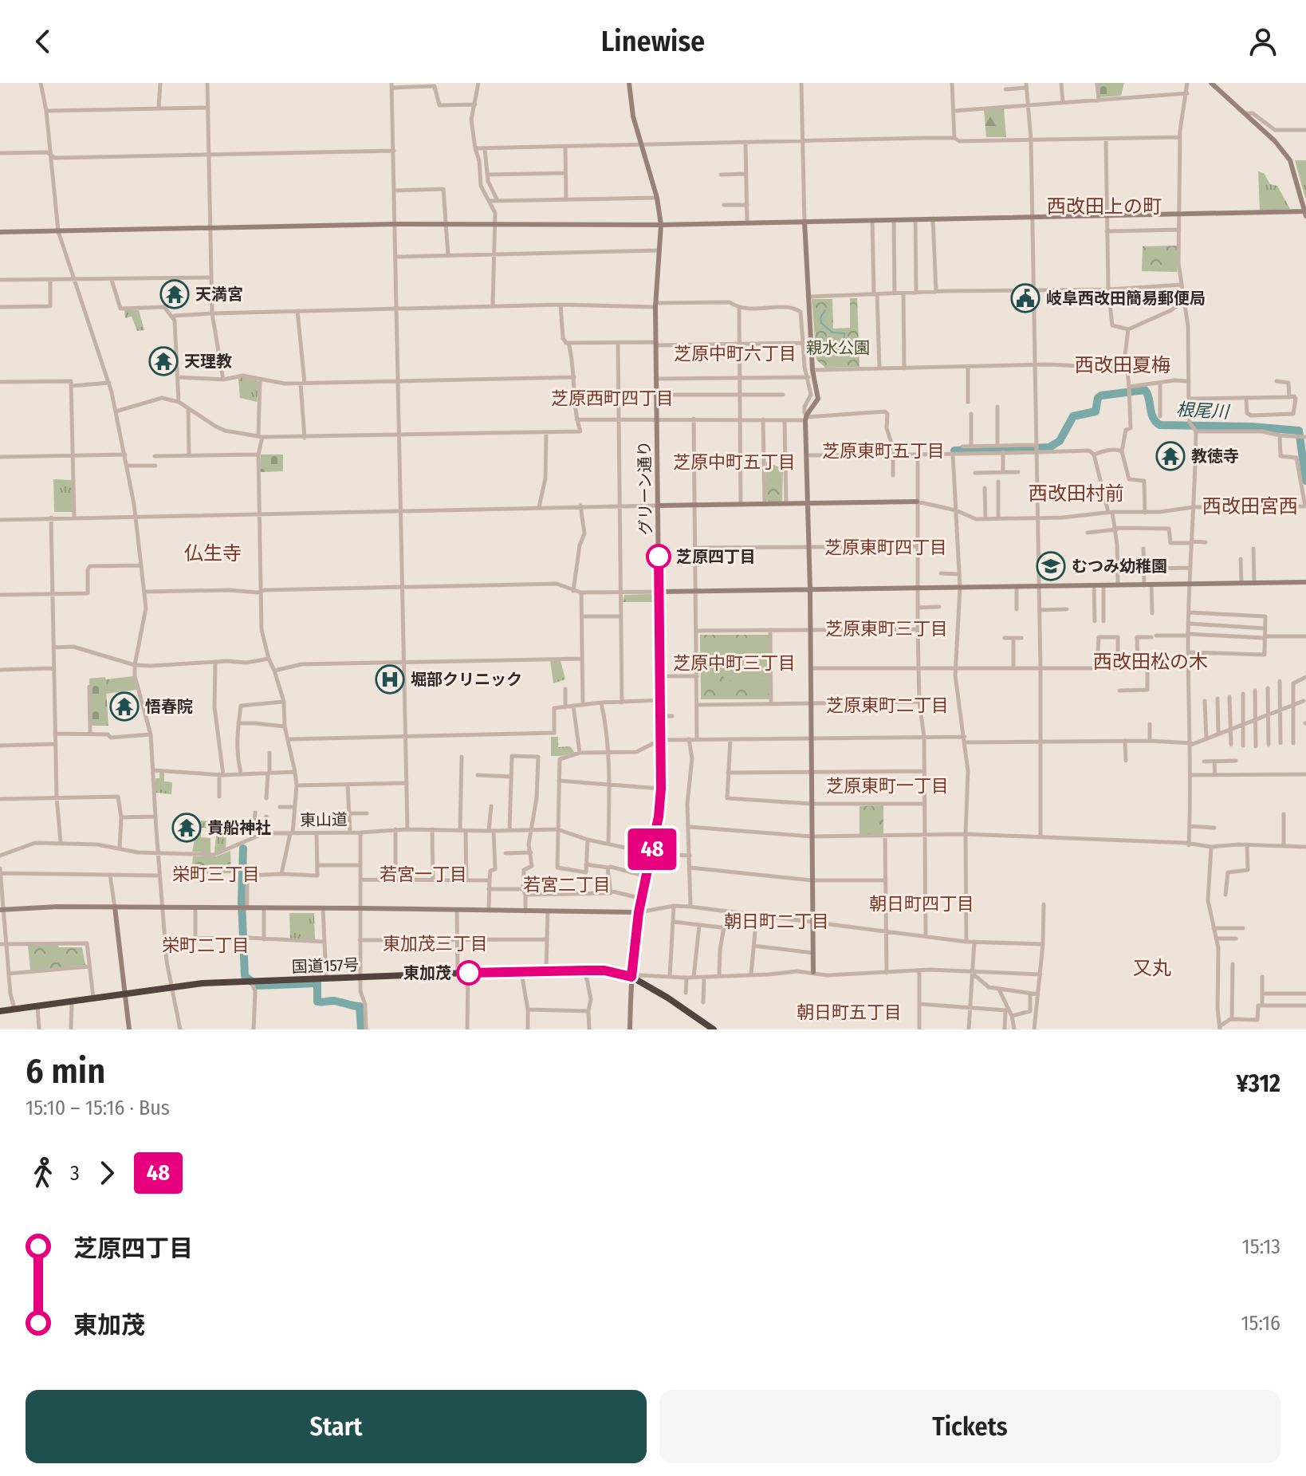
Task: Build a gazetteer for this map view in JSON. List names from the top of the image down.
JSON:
{
  "streets": {
    "highway": ["国道157号"],
    "street": ["グリーン通り", "東山道"]
  },
  "crossings": [
    ["グリーン通り", "東山道"],
    ["グリーン通り", "国道157号"]
  ],
  "districts": [
    "西改田上の町",
    "芝原中町六丁目",
    "西改田夏梅",
    "芝原西町四丁目",
    "芝原東町五丁目",
    "芝原中町五丁目",
    "西改田村前",
    "西改田宮西",
    "芝原東町四丁目",
    "仏生寺",
    "芝原東町三丁目",
    "西改田松の木",
    "芝原中町三丁目",
    "芝原東町二丁目",
    "芝原東町一丁目",
    "栄町三丁目",
    "若宮一丁目",
    "若宮二丁目",
    "朝日町四丁目",
    "朝日町二丁目",
    "東加茂三丁目",
    "栄町二丁目",
    "又丸",
    "朝日町五丁目"
  ],
  "water": ["根尾川"],
  "parks": ["親水公園"],
  "places": {
    "temple": [
      "天満宮",
      "天理教",
      "教徳寺",
      "悟春院",
      "貴船神社"
    ],
    "public building": ["岐阜西改田簡易郵便局"],
    "other": ["芝原四丁目", "東加茂"],
    "school or university": ["むつみ幼稚園"],
    "hospital": ["堀部クリニック"]
  },
  "lines": ["bus line 48"],
  "page": {
    "header": "Linewise",
    "on_map": "48",
    "heading": ["6 min", "15:10 – 15:16 · Bus", "¥312"],
    "legs": ["3", "48"],
    "list": [
      {
        "name": "芝原四丁目",
        "value": "15:13"
      },
      {
        "name": "東加茂",
        "value": "15:16"
      }
    ],
    "buttons": ["Start", "Tickets"]
  }
}
